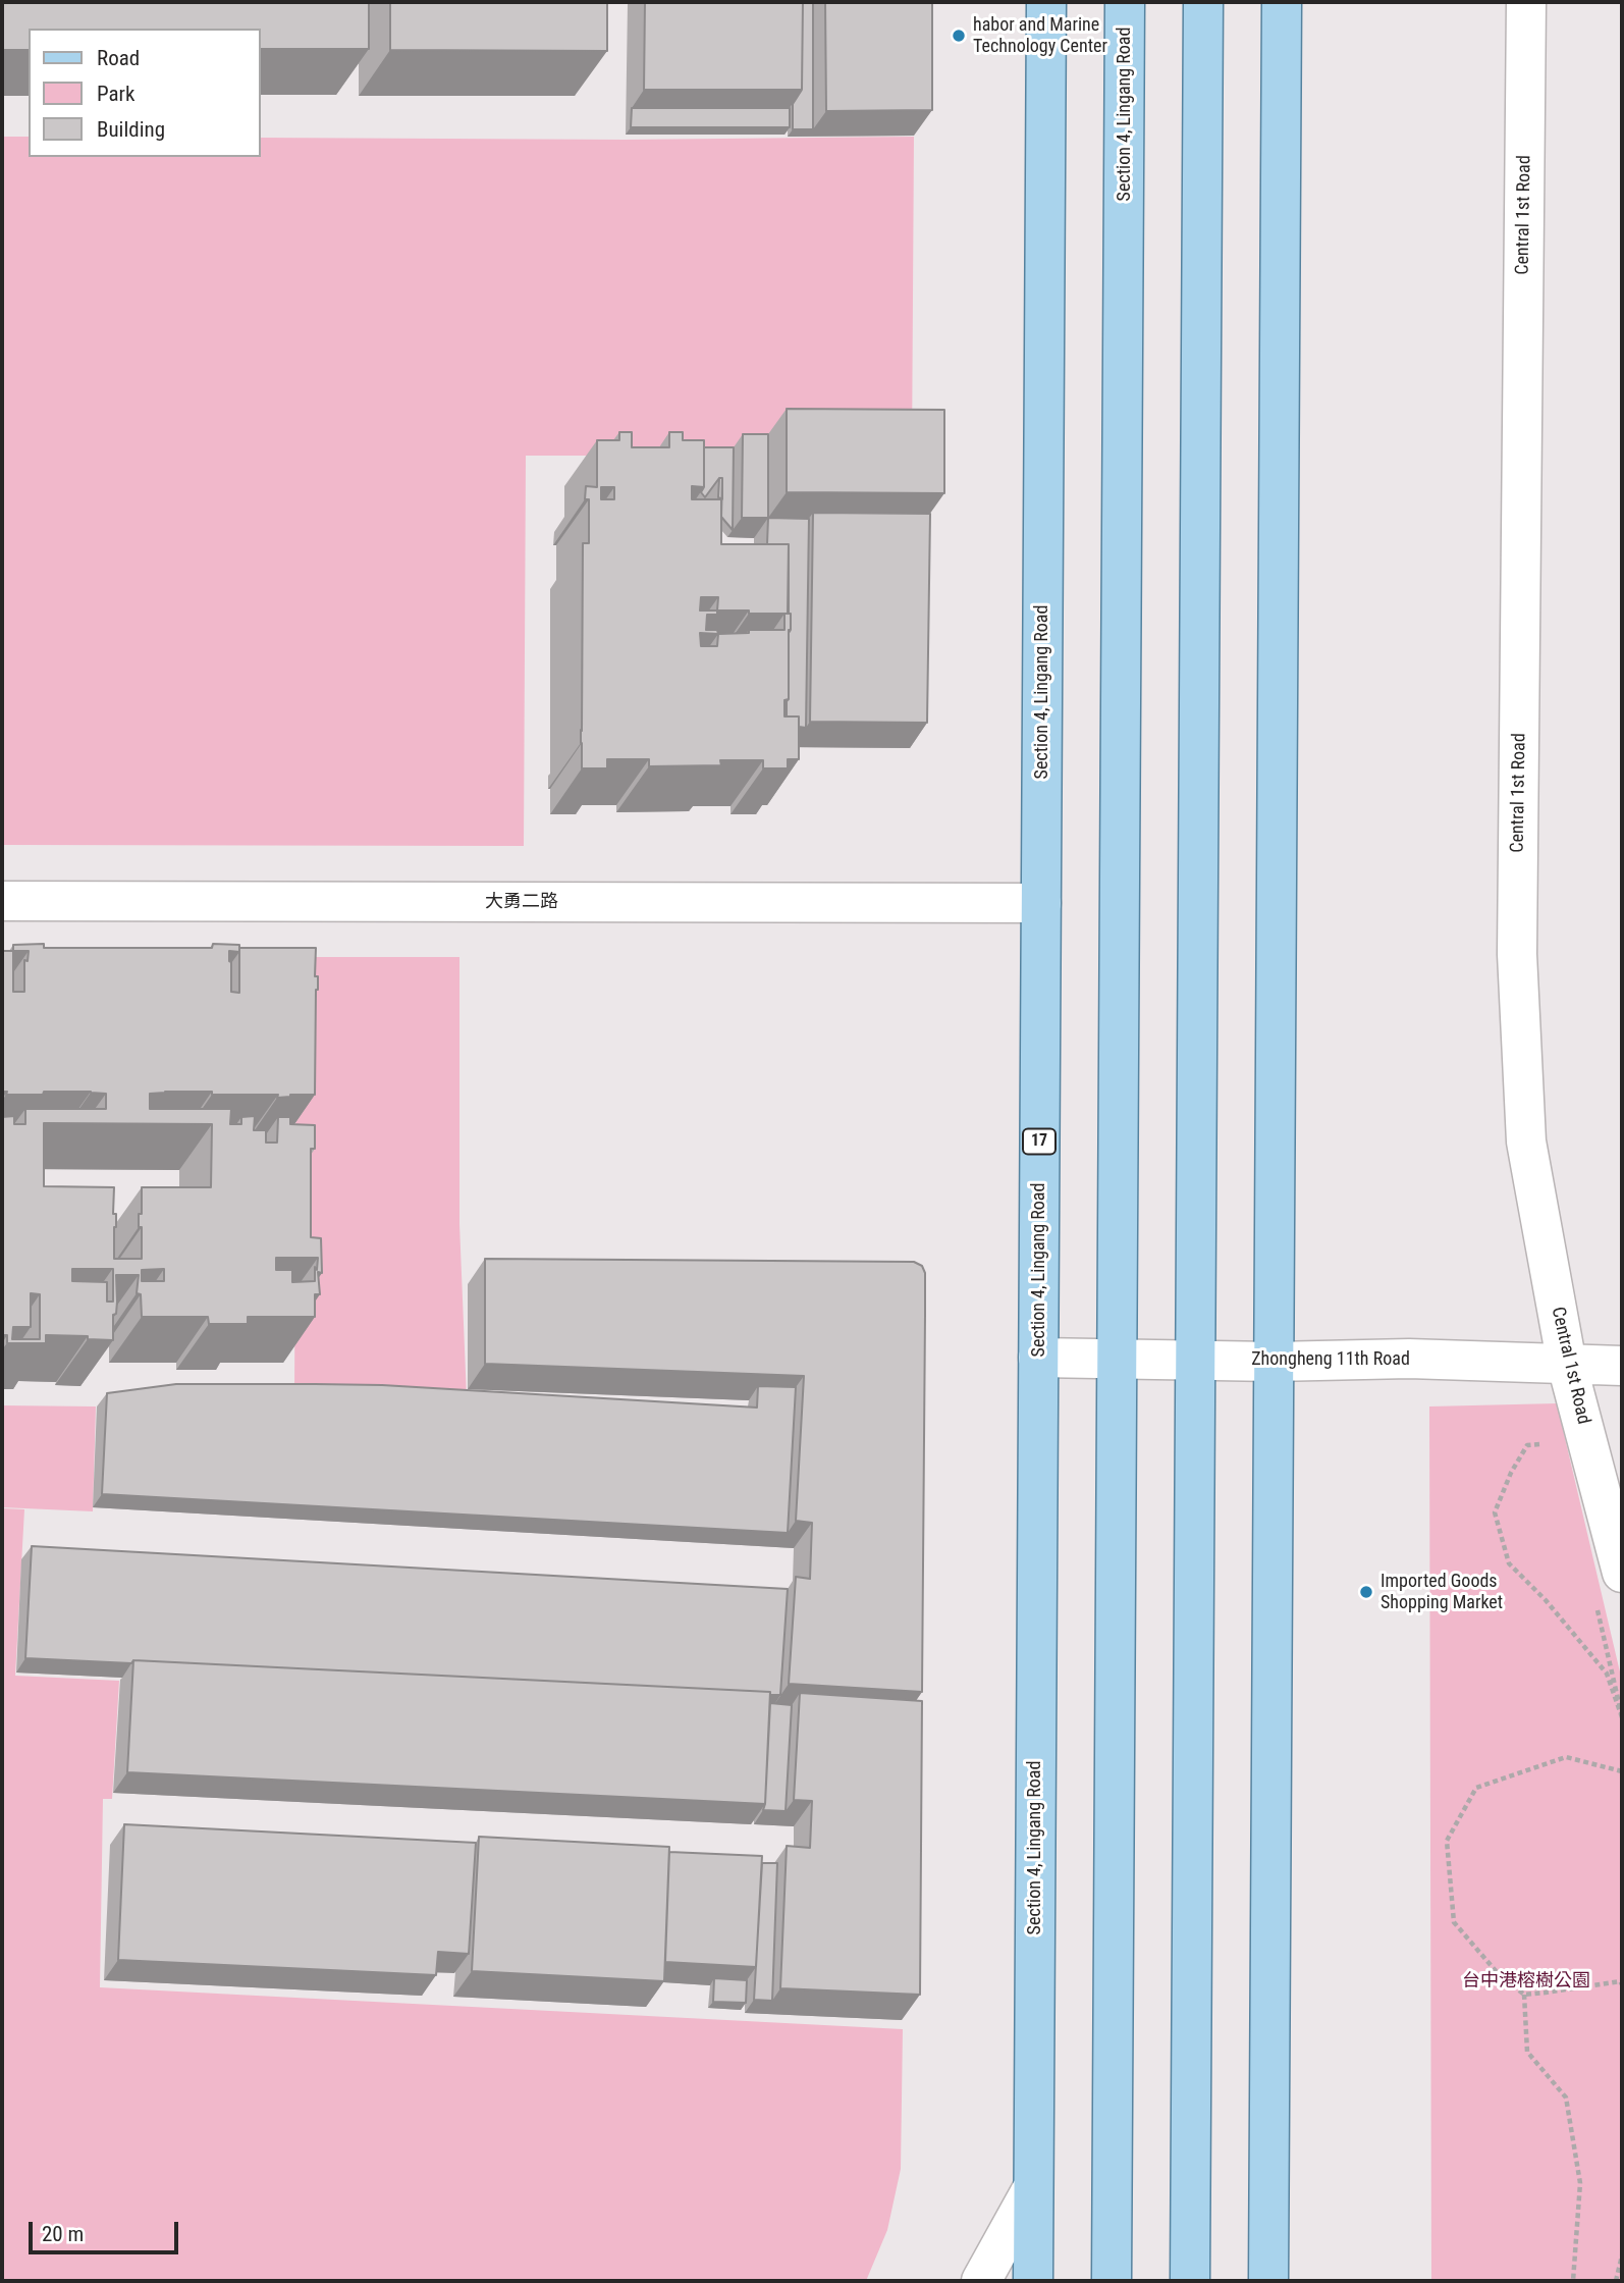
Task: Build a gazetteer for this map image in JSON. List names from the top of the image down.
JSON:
{
  "streets": {
    "main road": ["Section 4, Lingang Road", "17"],
    "street": ["Central 1st Road", "大勇二路", "Zhongheng 11th Road"]
  },
  "crossings": [
    ["Section 4, Lingang Road", "大勇二路"],
    ["Section 4, Lingang Road", "Zhongheng 11th Road"],
    ["Central 1st Road", "Zhongheng 11th Road"]
  ],
  "parks": ["台中港榕樹公園"],
  "places": ["habor and Marine Technology Center", "Imported Goods Shopping Market"],
  "legend": ["Road", "Park", "Building"],
  "scale_bar": "20 m"
}
